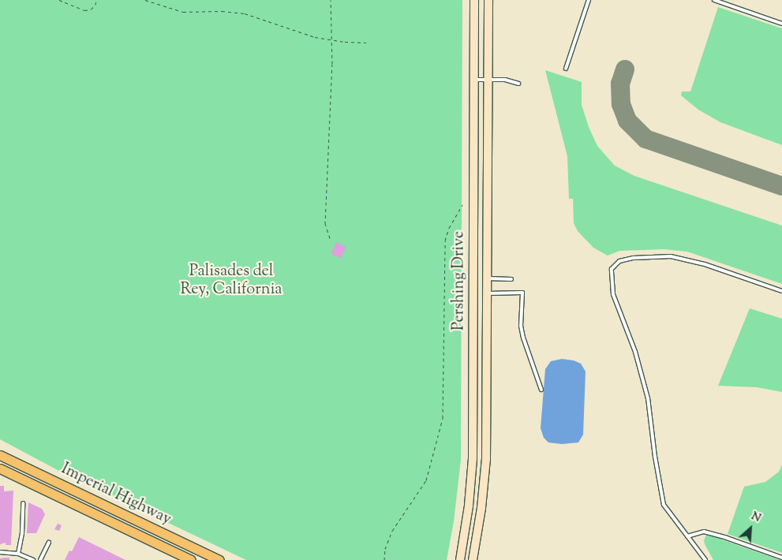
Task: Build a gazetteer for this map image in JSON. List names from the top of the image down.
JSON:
{
  "streets": {
    "main road": ["Pershing Drive", "Imperial Highway"]
  },
  "parks": ["Palisades del Rey, California"],
  "north": "top right"
}
